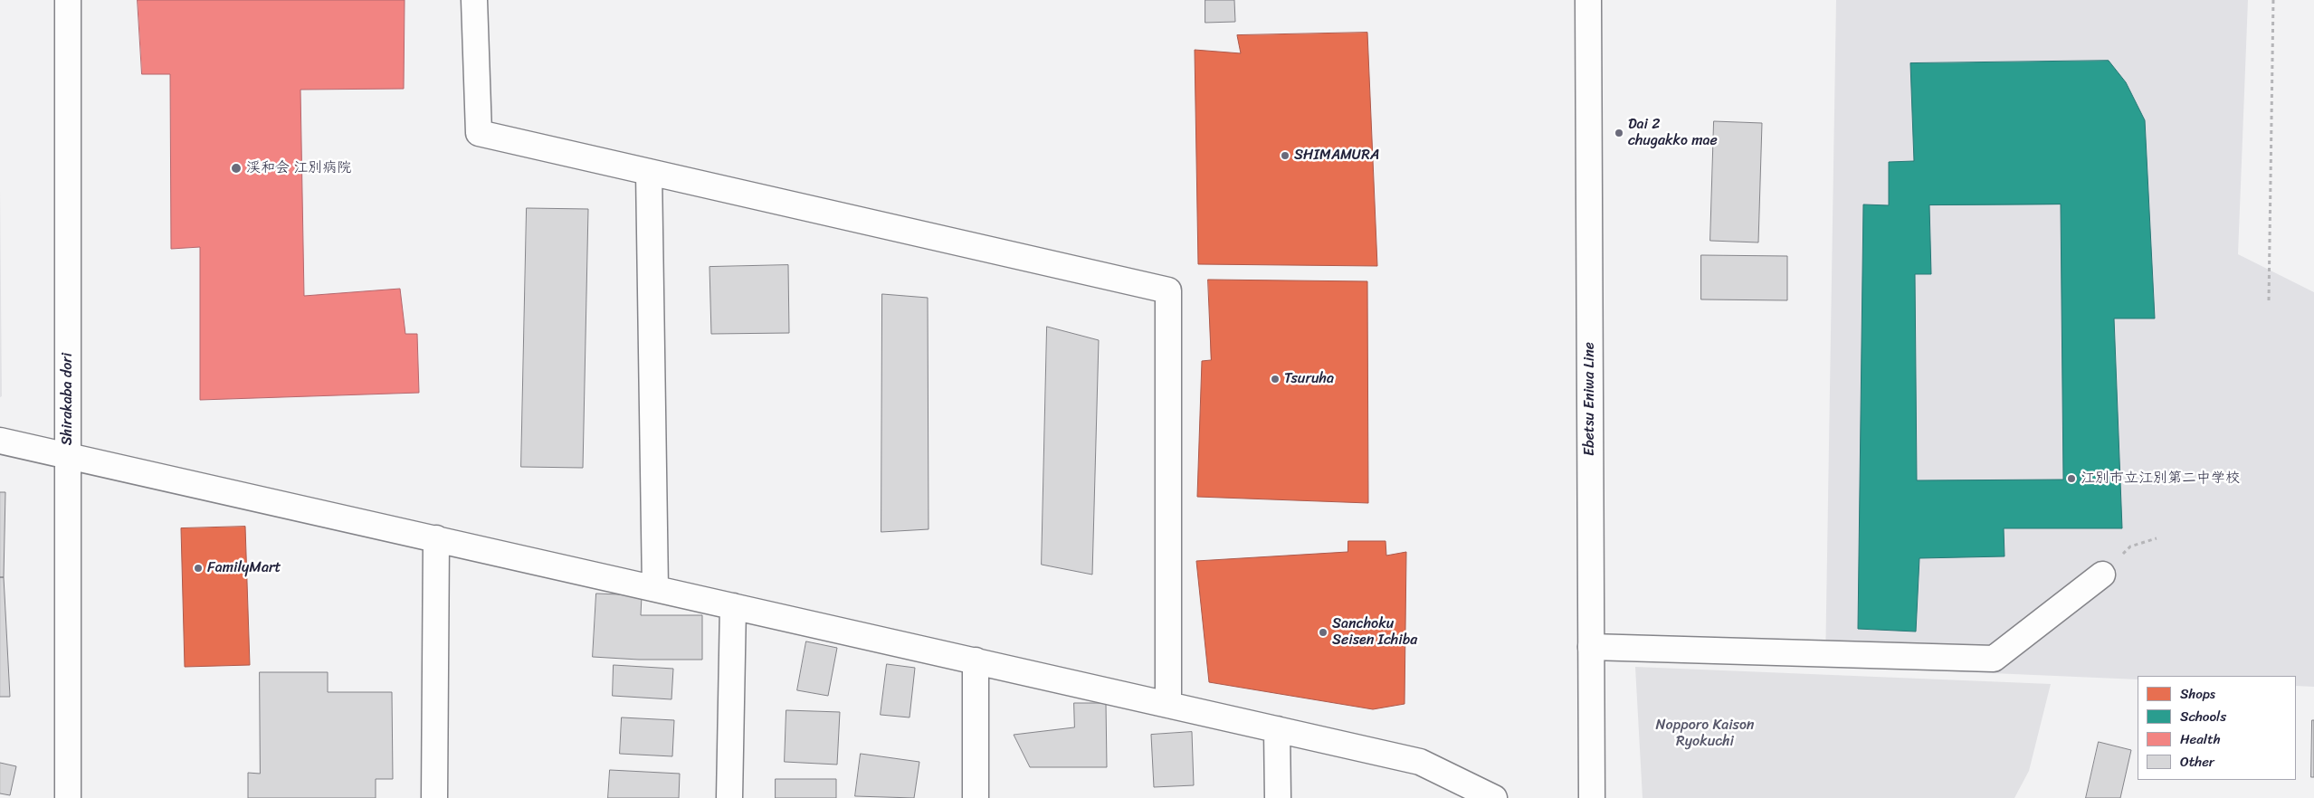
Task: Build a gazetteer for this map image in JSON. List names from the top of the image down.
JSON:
{
  "streets": {
    "street": ["Shirakaba dori", "Ebetsu Eniwa Line"]
  },
  "parks": ["Nopporo Kaison Ryokuchi"],
  "places": [
    "Dai 2 chugakko mae",
    "SHIMAMURA",
    "渓和会 江別病院",
    "Tsuruha",
    "江別市立江別第二中学校",
    "FamilyMart",
    "Sanchoku Seisen Ichiba"
  ],
  "legend": [
    "Shops",
    "Schools",
    "Health",
    "Other"
  ]
}
